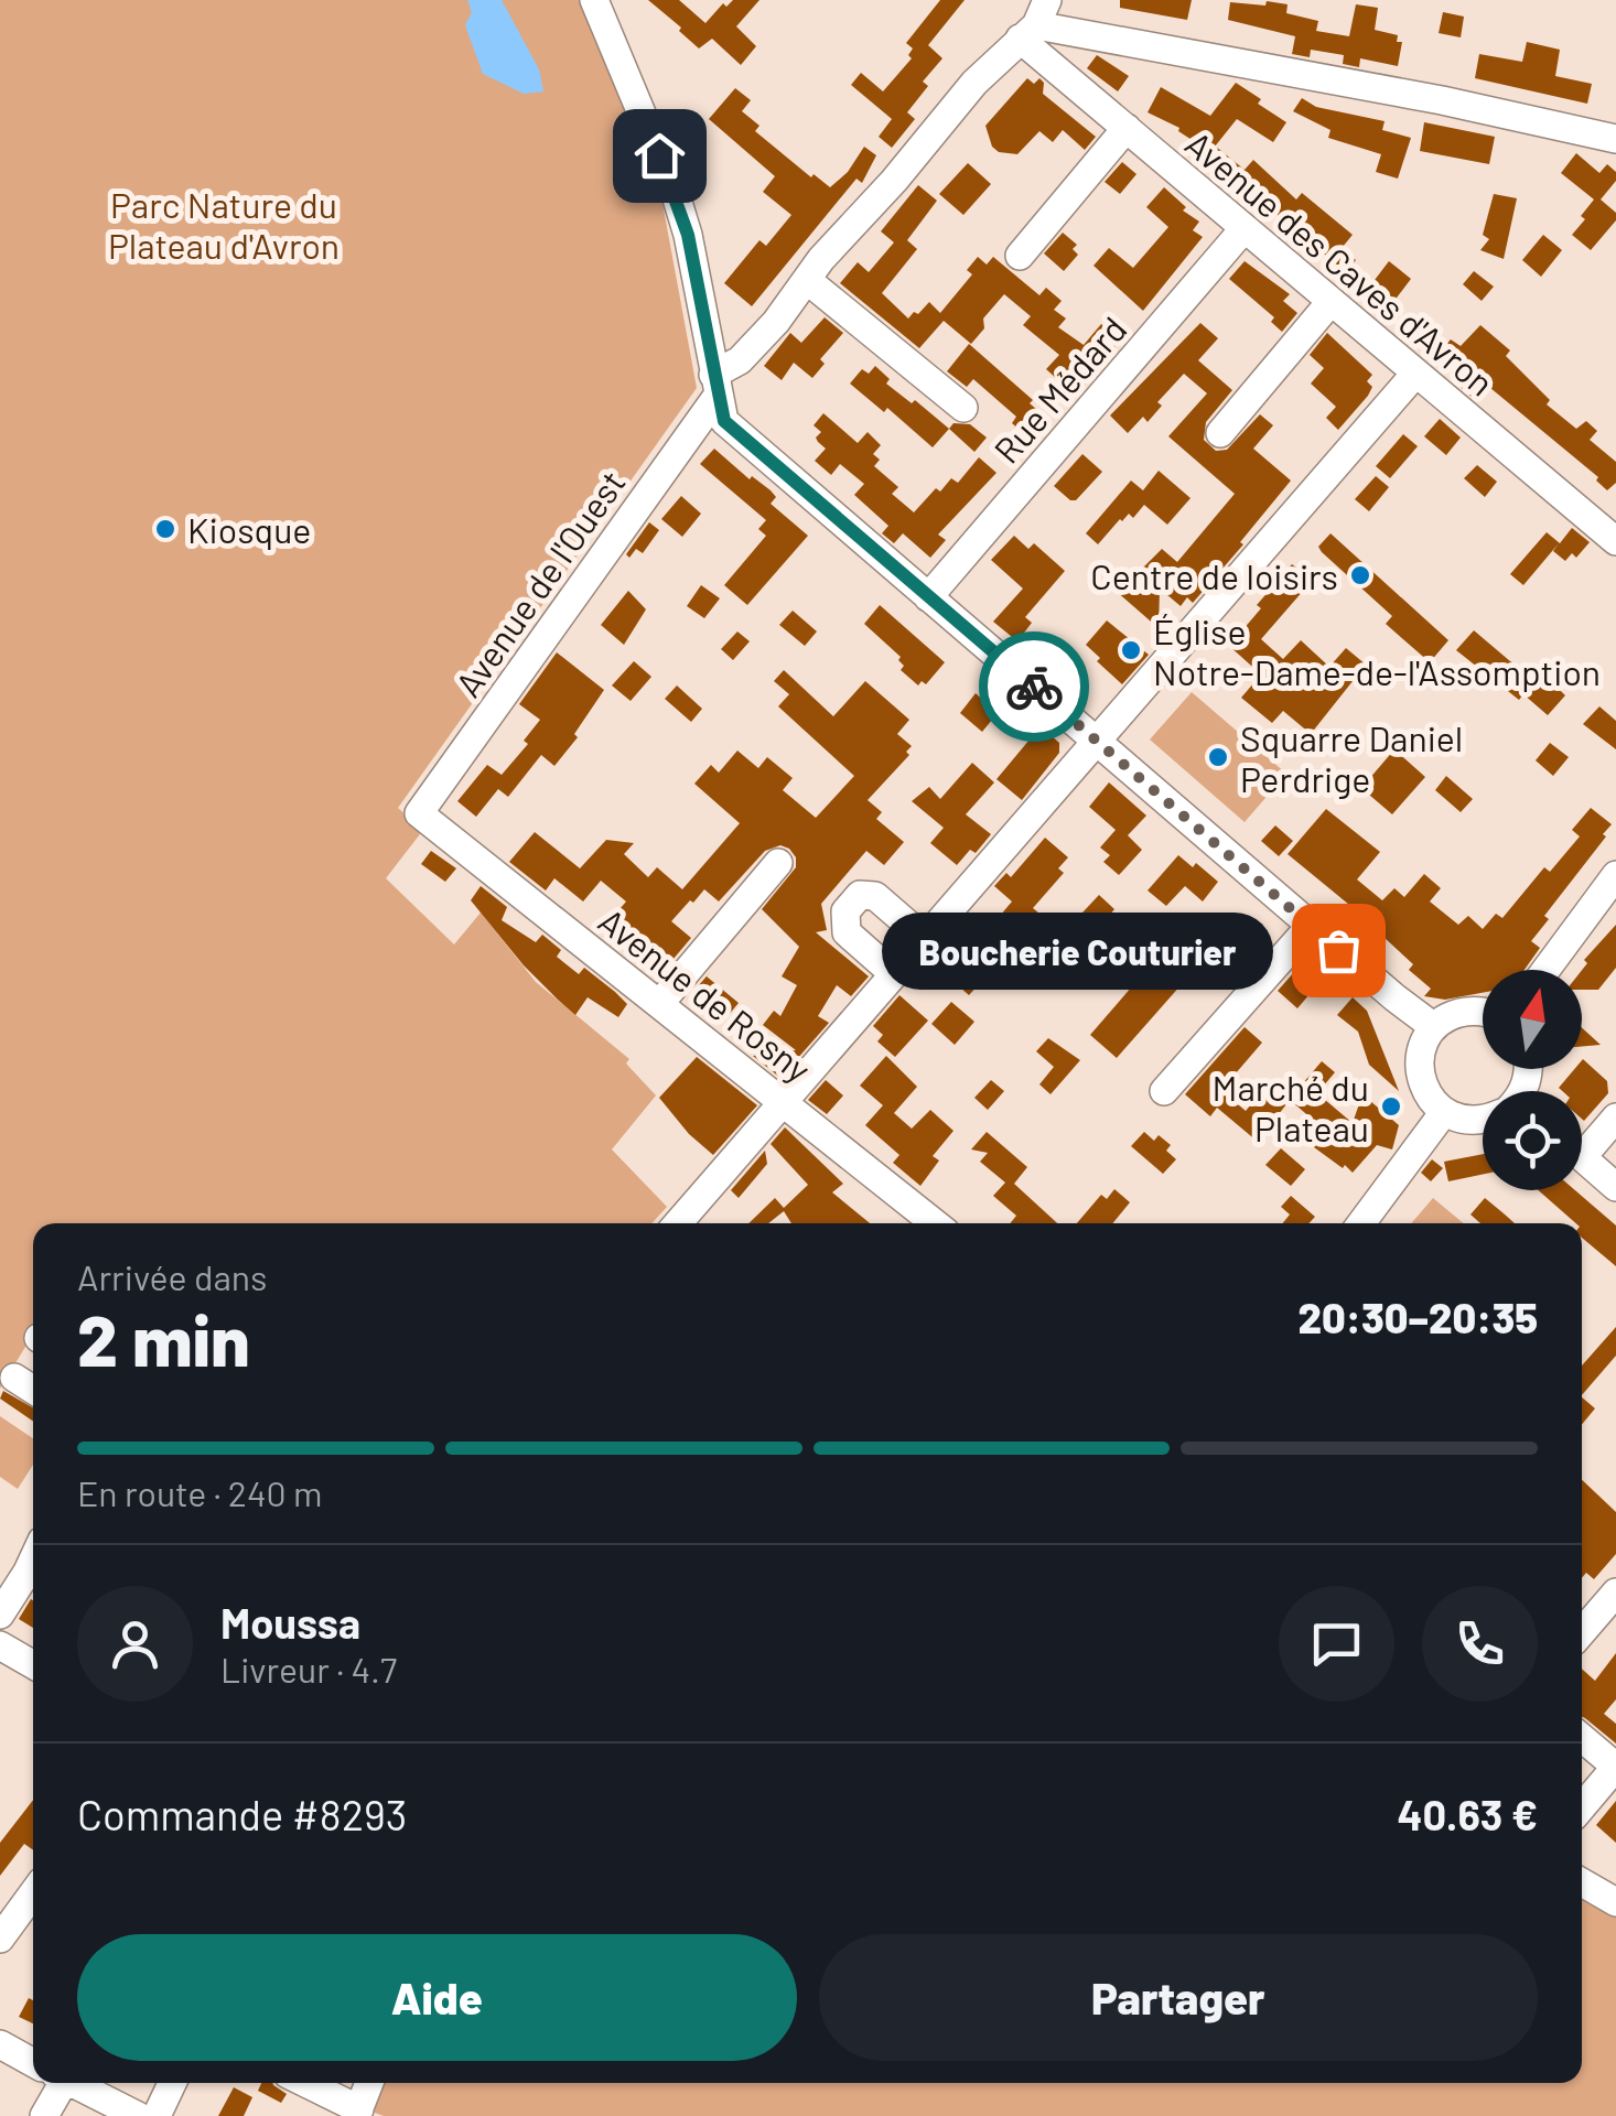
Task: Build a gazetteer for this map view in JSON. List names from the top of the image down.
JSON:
{
  "streets": {
    "street": [
      "Avenue des Caves d'Avron",
      "Rue Médard",
      "Avenue de l'Ouest",
      "Avenue de Rosny"
    ]
  },
  "crossings": [
    ["Avenue des Caves d'Avron", "Rue Médard"],
    ["Avenue des Caves d'Avron", "Avenue de l'Ouest"],
    ["Avenue de l'Ouest", "Avenue de Rosny"]
  ],
  "parks": ["Parc Nature du Plateau d'Avron"],
  "places": [
    "Kiosque",
    "Centre de loisirs",
    "Église Notre-Dame-de-l'Assomption",
    "Squarre Daniel Perdrige",
    "Boucherie Couturier",
    "Marché du Plateau"
  ],
  "north": "top",
  "page": {
    "bubble": "Boucherie Couturier",
    "heading": ["2 min", "Arrivée dans", "20:30–20:35"],
    "panel": [
      "Moussa",
      "Livreur · 4.7",
      "Commande #8293",
      "40.63 €"
    ],
    "bar": "En route · 240 m",
    "buttons": ["Aide", "Partager"]
  }
}
